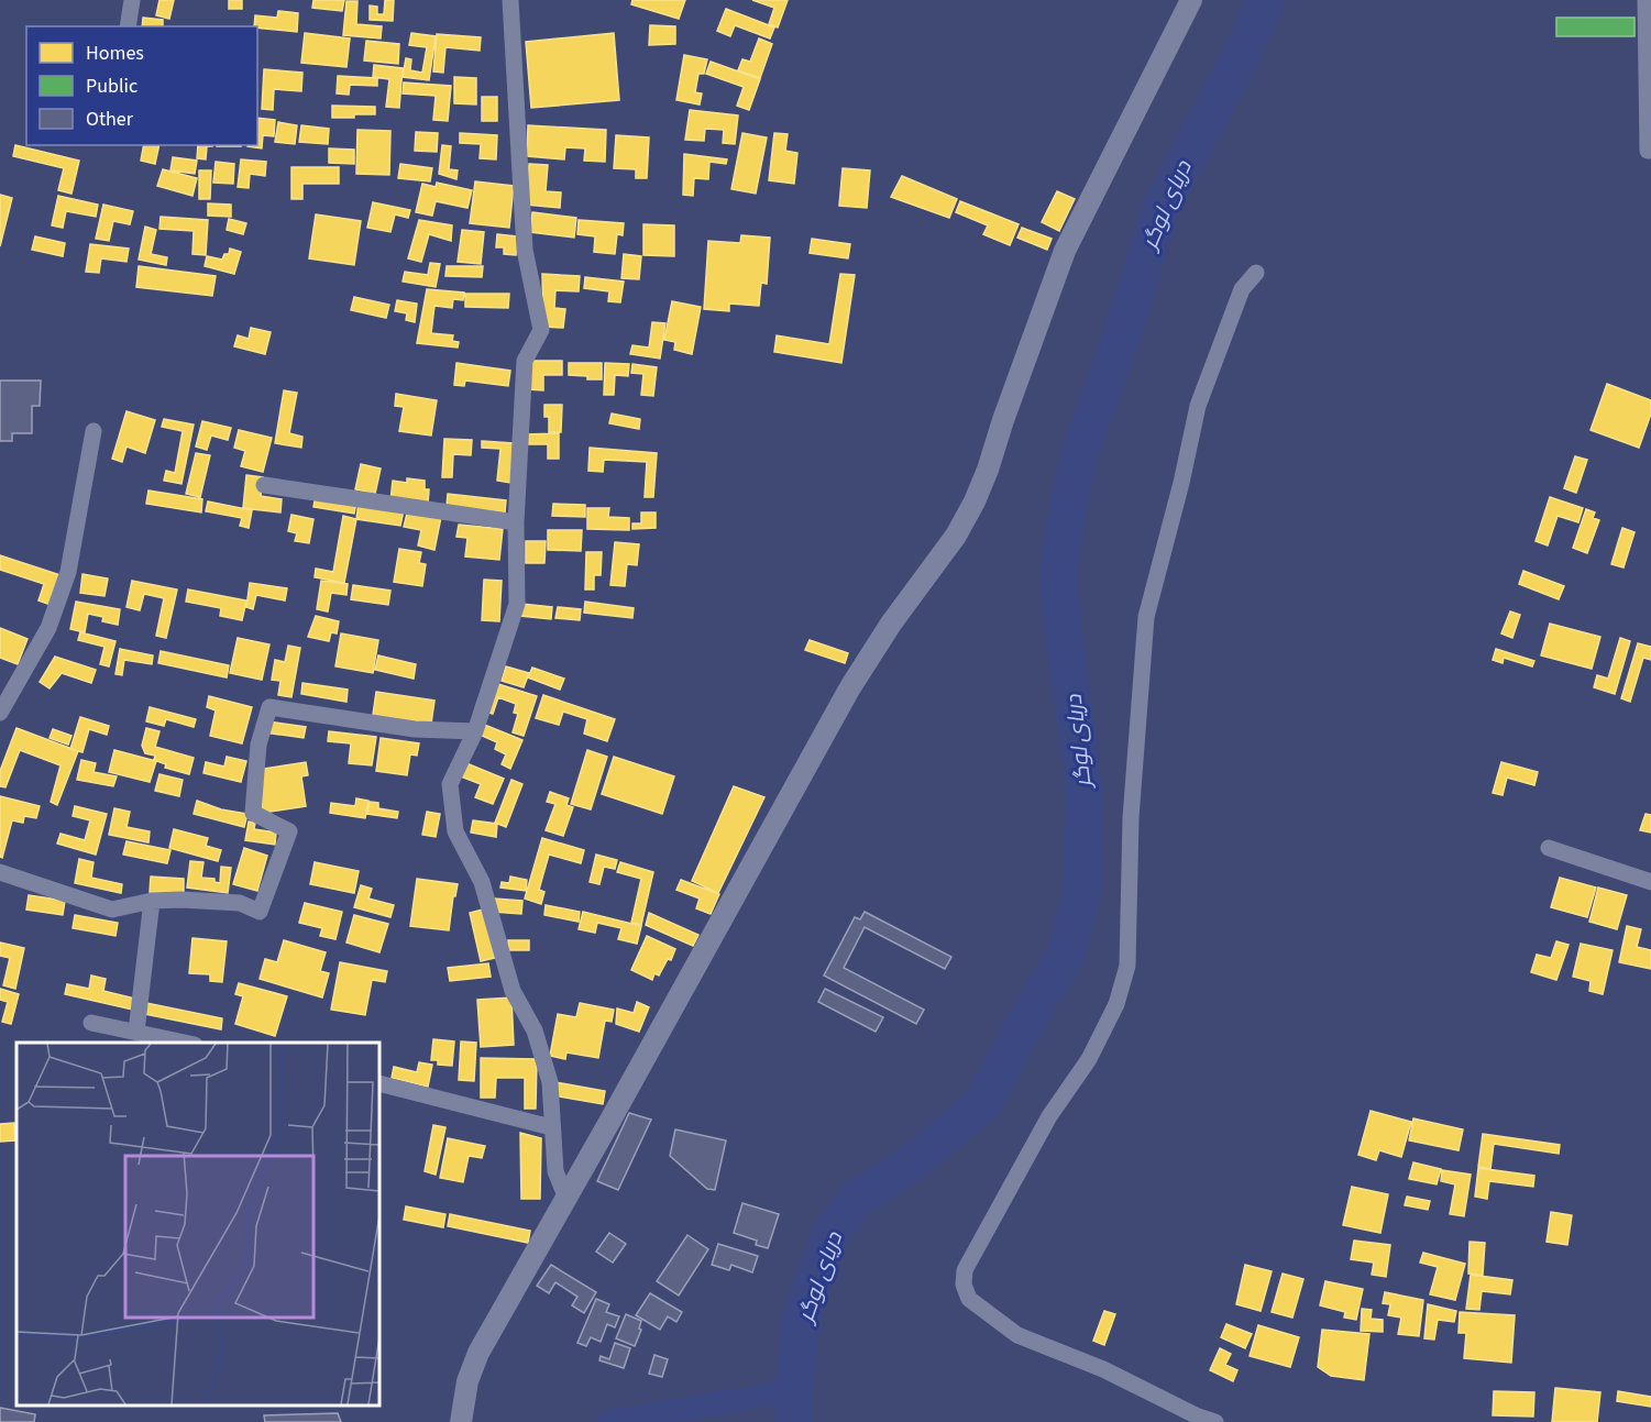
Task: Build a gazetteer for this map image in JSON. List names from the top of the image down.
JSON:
{
  "water": ["دریای لوگر"],
  "legend": ["Homes", "Public", "Other"]
}
